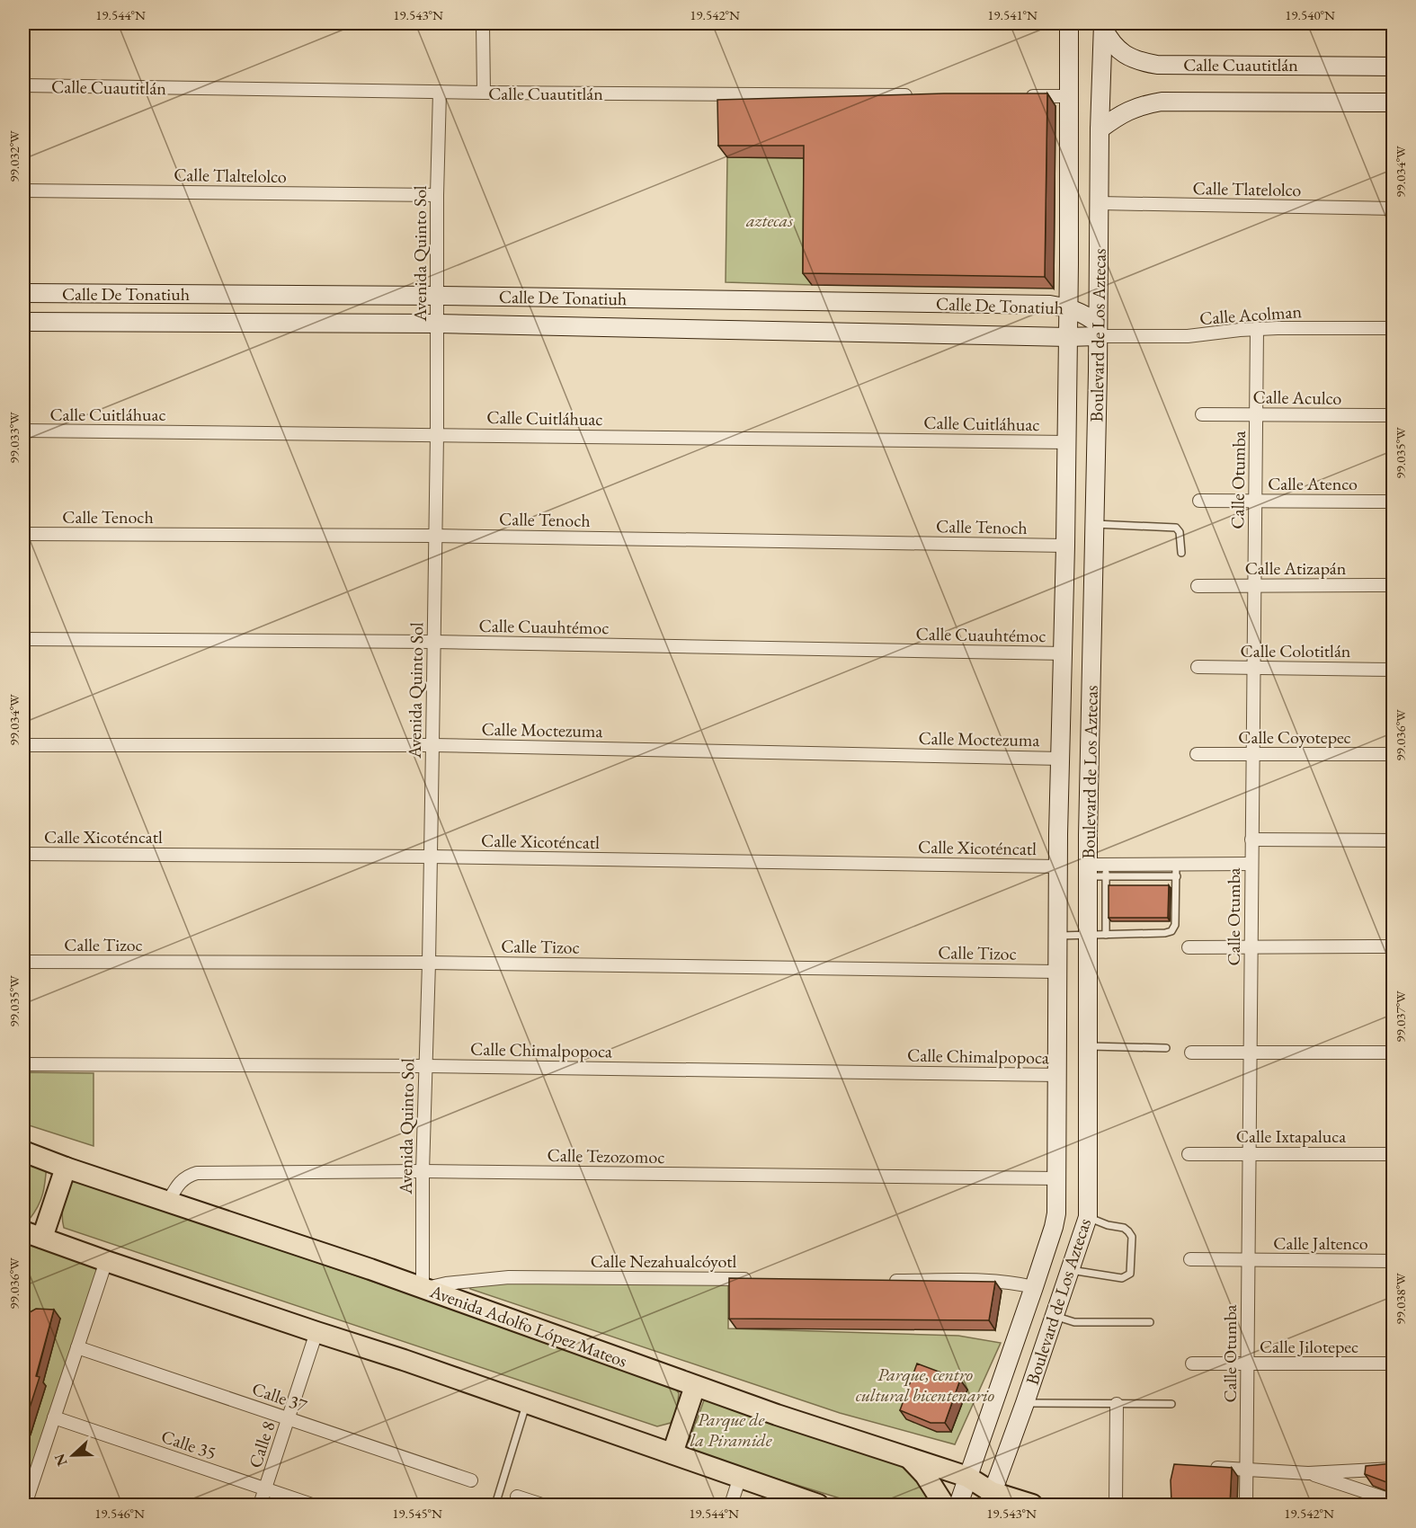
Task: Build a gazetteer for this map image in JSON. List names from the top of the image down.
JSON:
{
  "streets": {
    "main road": [
      "Calle Cuautitlán",
      "Calle De Tonatiuh",
      "Boulevard de Los Aztecas",
      "Avenida Adolfo López Mateos"
    ],
    "street": [
      "Calle Tlaltelolco",
      "Calle Tlatelolco",
      "Avenida Quinto Sol",
      "Calle Acolman",
      "Calle Aculco",
      "Calle Cuitláhuac",
      "Calle Otumba",
      "Calle Atenco",
      "Calle Tenoch",
      "Calle Atizapán",
      "Calle Cuauhtémoc",
      "Calle Colotitlán",
      "Calle Moctezuma",
      "Calle Coyotepec",
      "Calle Xicoténcatl",
      "Calle Tizoc",
      "Calle Chimalpopoca",
      "Calle Ixtapaluca",
      "Calle Tezozomoc",
      "Calle Jaltenco",
      "Calle Nezahualcóyotl",
      "Calle Jilotepec",
      "Calle 37",
      "Calle 35",
      "Calle 8"
    ]
  },
  "crossings": [
    ["Calle Cuautitlán", "Avenida Quinto Sol"],
    ["Calle Cuautitlán", "Boulevard de Los Aztecas"],
    ["Calle Tlaltelolco", "Avenida Quinto Sol"],
    ["Calle Tlatelolco", "Boulevard de Los Aztecas"],
    ["Avenida Quinto Sol", "Calle De Tonatiuh"],
    ["Avenida Quinto Sol", "Calle Cuitláhuac"],
    ["Avenida Quinto Sol", "Calle Tenoch"],
    ["Avenida Quinto Sol", "Calle Cuauhtémoc"],
    ["Avenida Quinto Sol", "Calle Moctezuma"],
    ["Avenida Quinto Sol", "Calle Xicoténcatl"],
    ["Avenida Quinto Sol", "Calle Tizoc"],
    ["Avenida Quinto Sol", "Calle Chimalpopoca"],
    ["Avenida Quinto Sol", "Calle Tezozomoc"],
    ["Avenida Quinto Sol", "Calle Nezahualcóyotl"],
    ["Avenida Quinto Sol", "Avenida Adolfo López Mateos"],
    ["Calle De Tonatiuh", "Calle Acolman"],
    ["Calle De Tonatiuh", "Boulevard de Los Aztecas"],
    ["Calle Acolman", "Boulevard de Los Aztecas"],
    ["Calle Acolman", "Calle Otumba"],
    ["Boulevard de Los Aztecas", "Calle Cuitláhuac"],
    ["Boulevard de Los Aztecas", "Calle Tenoch"],
    ["Boulevard de Los Aztecas", "Calle Cuauhtémoc"],
    ["Boulevard de Los Aztecas", "Calle Moctezuma"],
    ["Boulevard de Los Aztecas", "Calle Xicoténcatl"],
    ["Boulevard de Los Aztecas", "Calle Tizoc"],
    ["Boulevard de Los Aztecas", "Calle Chimalpopoca"],
    ["Boulevard de Los Aztecas", "Calle Tezozomoc"],
    ["Boulevard de Los Aztecas", "Avenida Adolfo López Mateos"],
    ["Calle Aculco", "Calle Otumba"],
    ["Calle Otumba", "Calle Atenco"],
    ["Calle Otumba", "Calle Atizapán"],
    ["Calle Otumba", "Calle Colotitlán"],
    ["Calle Otumba", "Calle Coyotepec"],
    ["Calle Otumba", "Calle Ixtapaluca"],
    ["Calle Otumba", "Calle Jaltenco"],
    ["Calle Otumba", "Calle Jilotepec"],
    ["Calle Tezozomoc", "Avenida Adolfo López Mateos"],
    ["Calle Nezahualcóyotl", "Avenida Adolfo López Mateos"],
    ["Calle 37", "Calle 8"],
    ["Calle 35", "Calle 8"]
  ],
  "parks": ["aztecas", "Parque, centro cultural bicentenario", "Parque de la Piramide"],
  "north": "left",
  "coordinates": [
    "19.544°N",
    "19.543°N",
    "19.542°N",
    "19.541°N",
    "19.540°N",
    "99.032°W",
    "99.034°W",
    "99.033°W",
    "99.035°W",
    "99.036°W",
    "99.037°W",
    "99.038°W",
    "19.546°N",
    "19.545°N"
  ]
}
